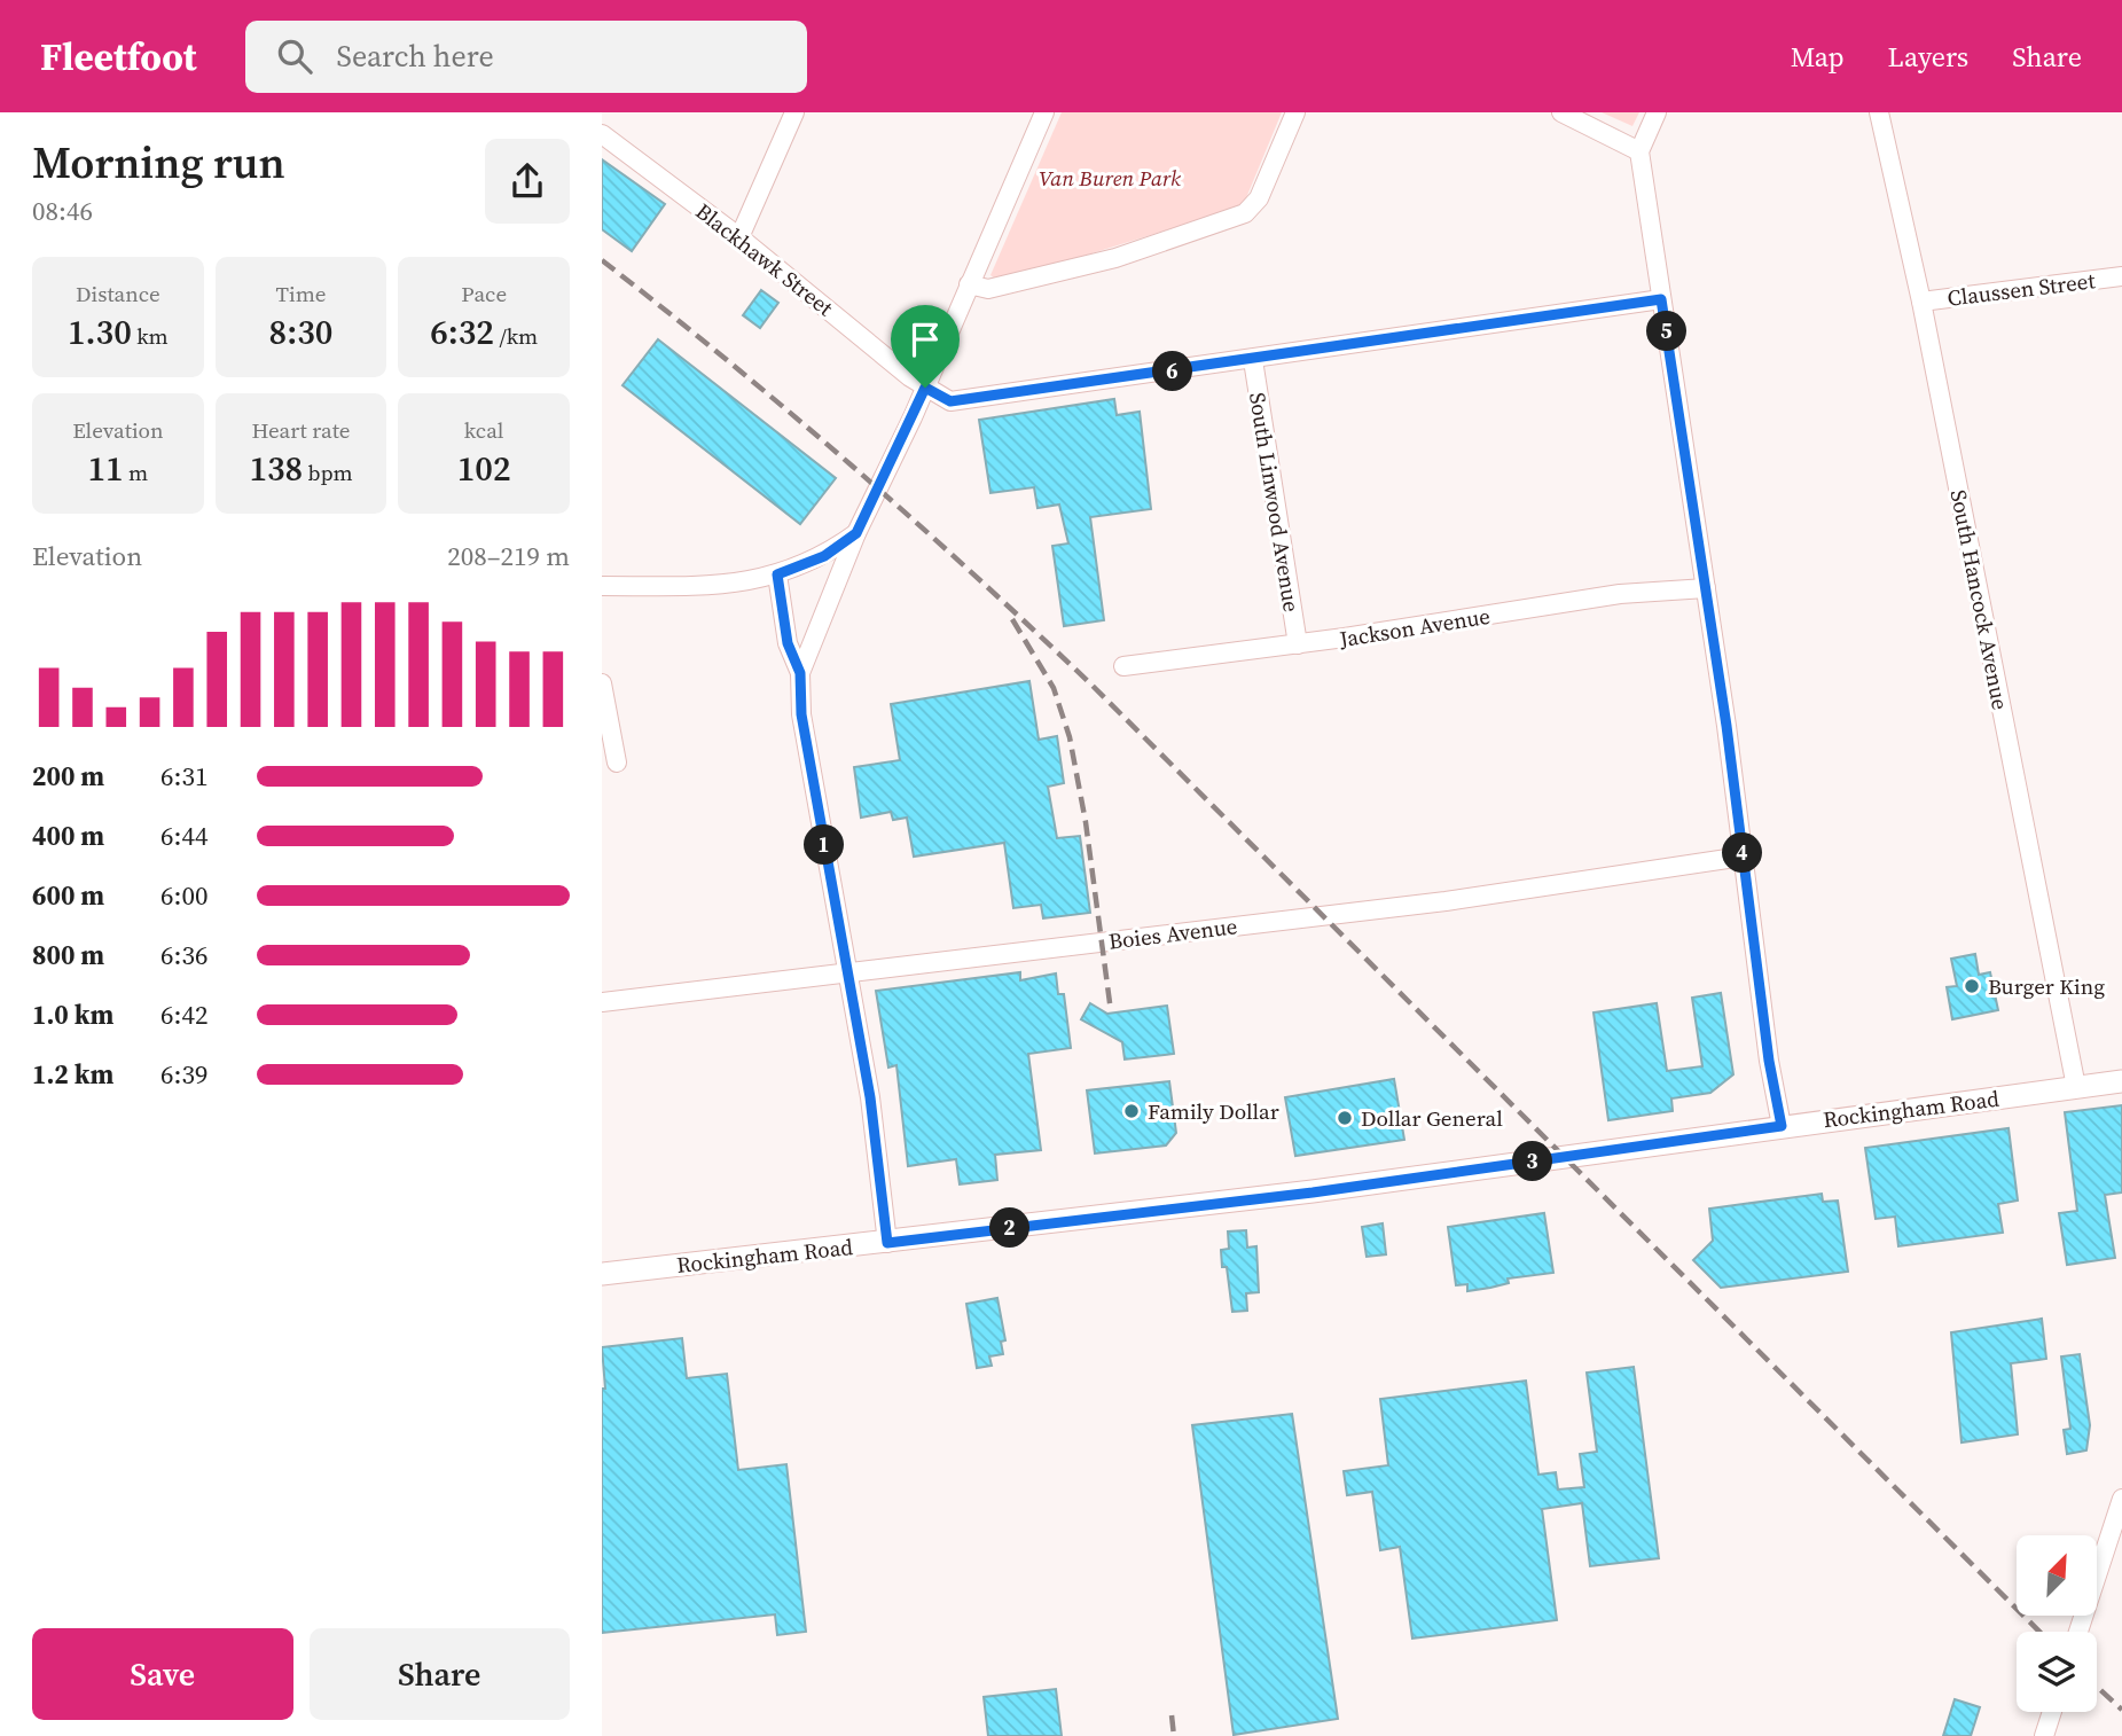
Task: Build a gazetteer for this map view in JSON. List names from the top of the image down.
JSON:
{
  "streets": {
    "street": [
      "Blackhawk Street",
      "Claussen Street",
      "South Linwood Avenue",
      "South Hancock Avenue",
      "Jackson Avenue",
      "Boies Avenue",
      "Rockingham Road"
    ]
  },
  "crossings": [
    ["Claussen Street", "South Hancock Avenue"],
    ["South Linwood Avenue", "Jackson Avenue"],
    ["South Hancock Avenue", "Rockingham Road"]
  ],
  "parks": ["Van Buren Park"],
  "places": ["Burger King", "Family Dollar", "Dollar General"],
  "north": "top right",
  "page": {
    "header": "Fleetfoot",
    "search": "Search here",
    "nav": ["Map", "Layers", "Share"],
    "heading": ["Morning run", "08:46"],
    "stats": [
      ["Distance", "1.30 km"],
      ["Time", "8:30"],
      ["Pace", "6:32 /km"],
      ["Elevation", "11 m"],
      ["Heart rate", "138 bpm"],
      ["kcal", "102"]
    ],
    "pins": [
      "5",
      "6",
      "1",
      "4",
      "3",
      "2"
    ],
    "chart": ["Elevation", "208–219 m"],
    "list": [
      {
        "name": "200 m",
        "note": "6:31"
      },
      {
        "name": "400 m",
        "note": "6:44"
      },
      {
        "name": "600 m",
        "note": "6:00"
      },
      {
        "name": "800 m",
        "note": "6:36"
      },
      {
        "name": "1.0 km",
        "note": "6:42"
      },
      {
        "name": "1.2 km",
        "note": "6:39"
      }
    ],
    "buttons": ["Save", "Share"]
  }
}
